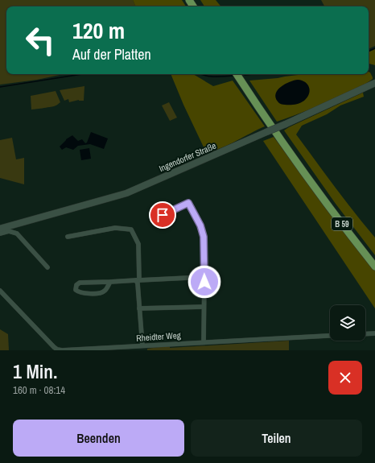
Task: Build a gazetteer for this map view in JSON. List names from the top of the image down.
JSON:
{
  "streets": {
    "main road": ["B 59"],
    "street": ["Ingendorfer Straße", "Rheidter Weg"]
  },
  "page": {
    "turn": ["120 m", "Auf der Platten"],
    "heading": ["1 Min.", "160 m · 08:14"],
    "buttons": ["Beenden", "Teilen"]
  }
}
